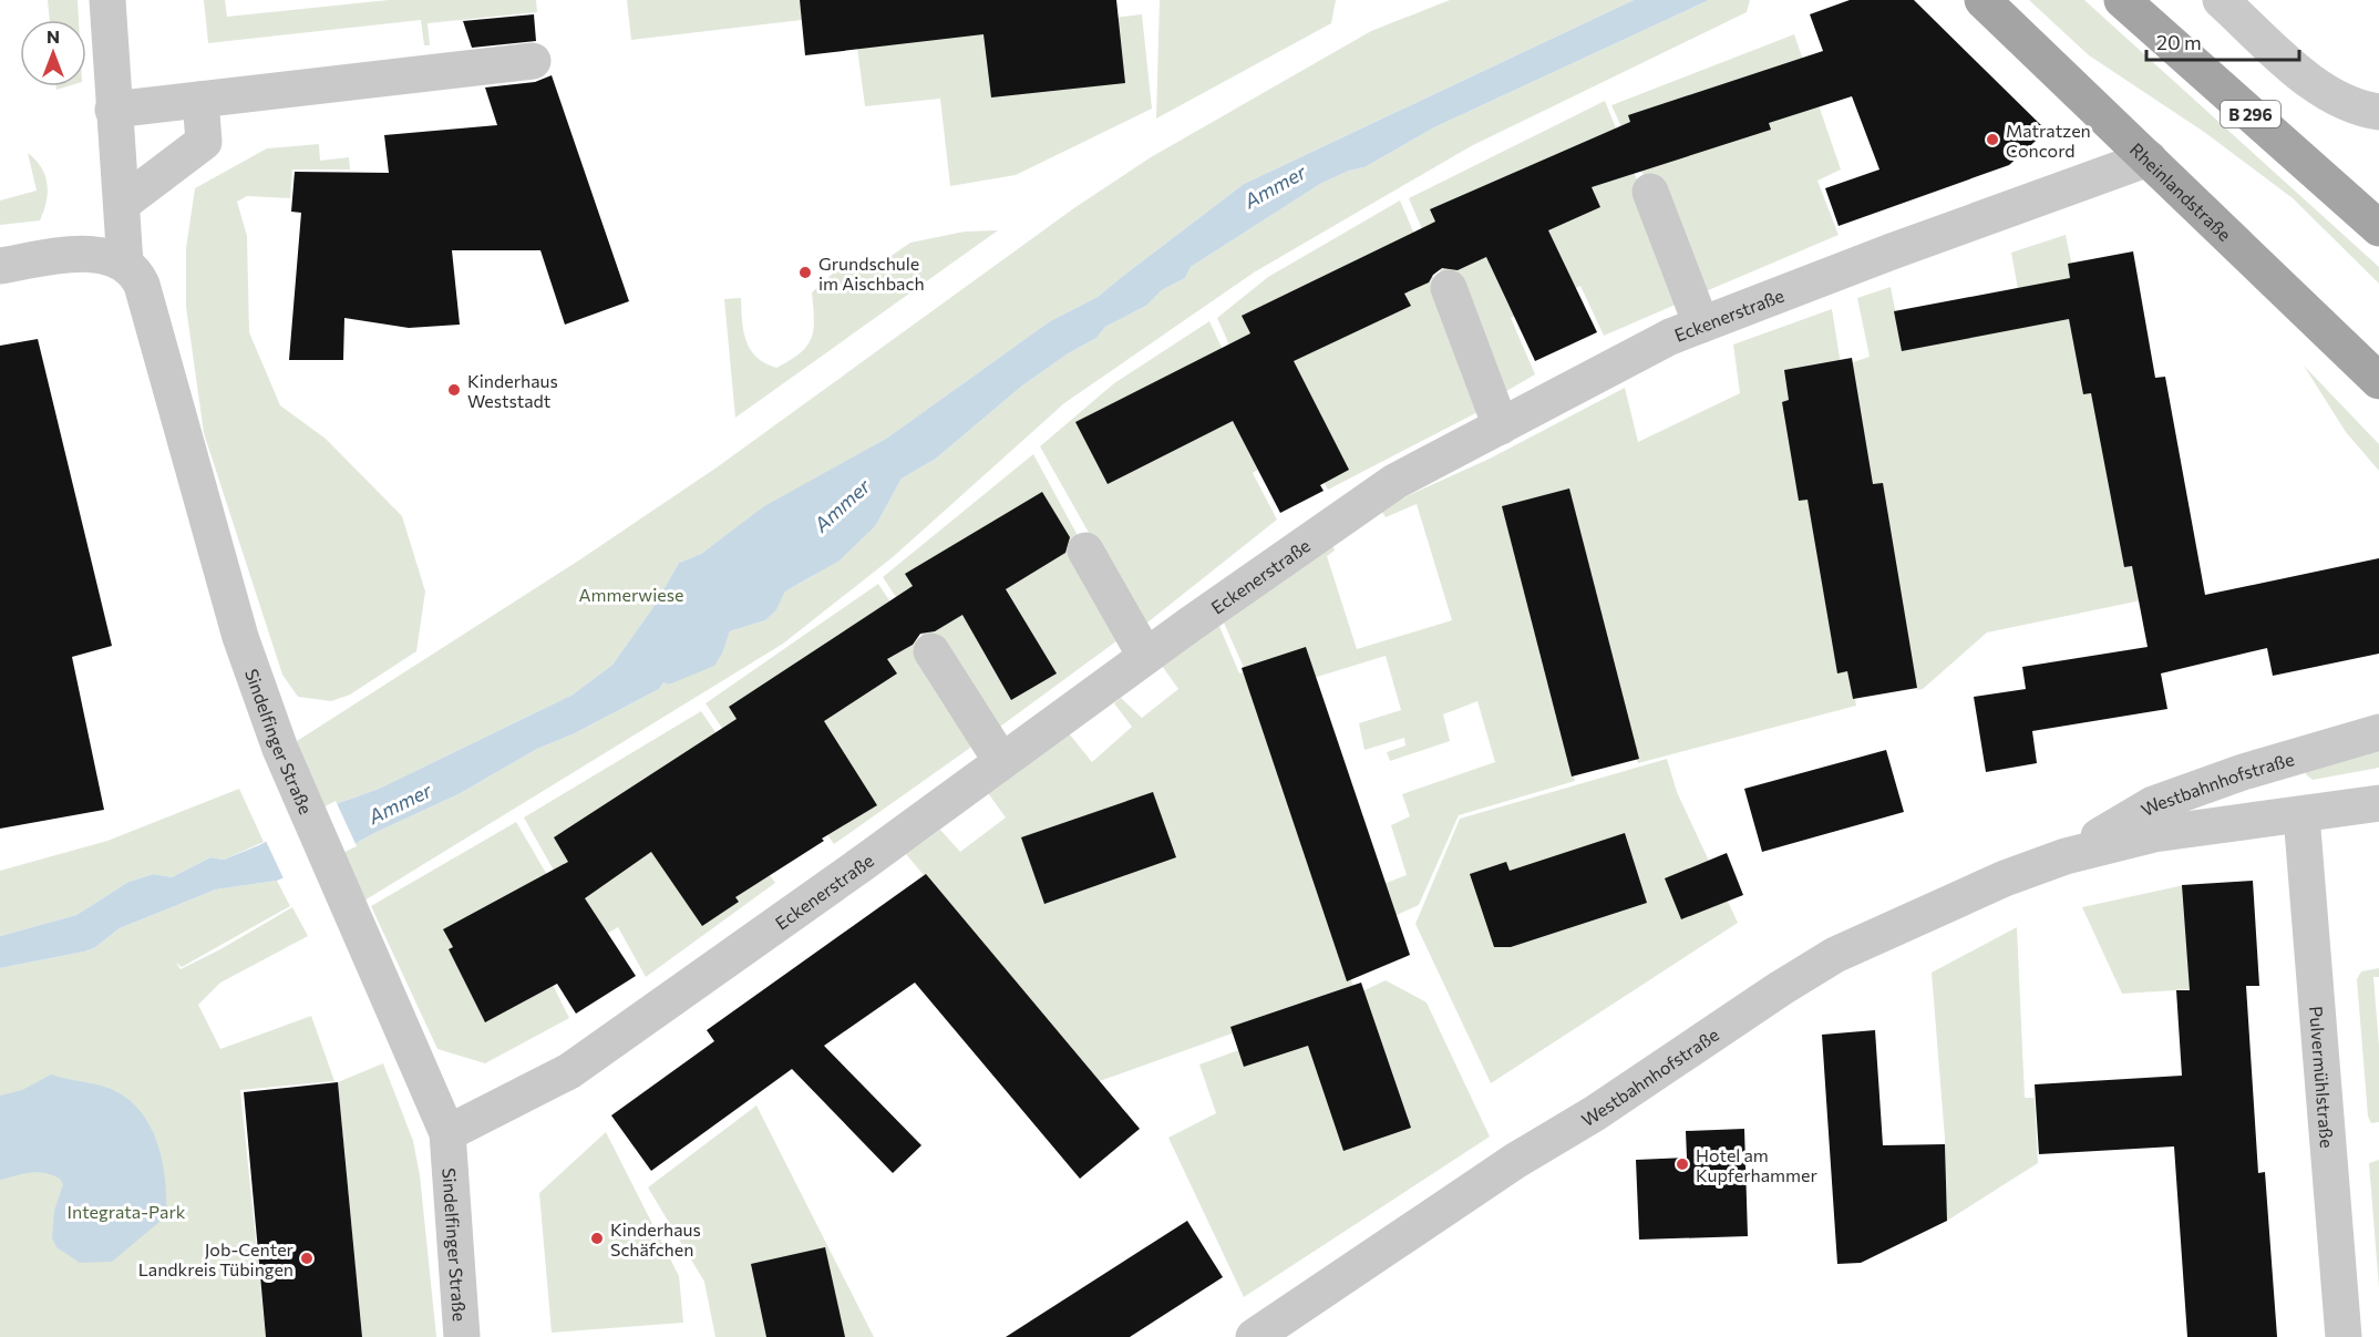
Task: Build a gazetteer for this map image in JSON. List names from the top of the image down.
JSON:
{
  "streets": {
    "main road": ["B 296", "Rheinlandstraße"],
    "street": [
      "Eckenerstraße",
      "Sindelfinger Straße",
      "Westbahnhofstraße",
      "Pulvermühlstraße"
    ]
  },
  "crossings": [
    ["Rheinlandstraße", "Eckenerstraße"],
    ["Eckenerstraße", "Sindelfinger Straße"],
    ["Westbahnhofstraße", "Pulvermühlstraße"]
  ],
  "water": ["Ammer"],
  "parks": ["Ammerwiese", "Integrata-Park"],
  "places": [
    "Matratzen Concord",
    "Grundschule im Aischbach",
    "Kinderhaus Weststadt",
    "Hotel am Kupferhammer",
    "Kinderhaus Schäfchen",
    "Job-Center Landkreis Tübingen"
  ],
  "scale_bar": "20 m",
  "north": "top"
}
